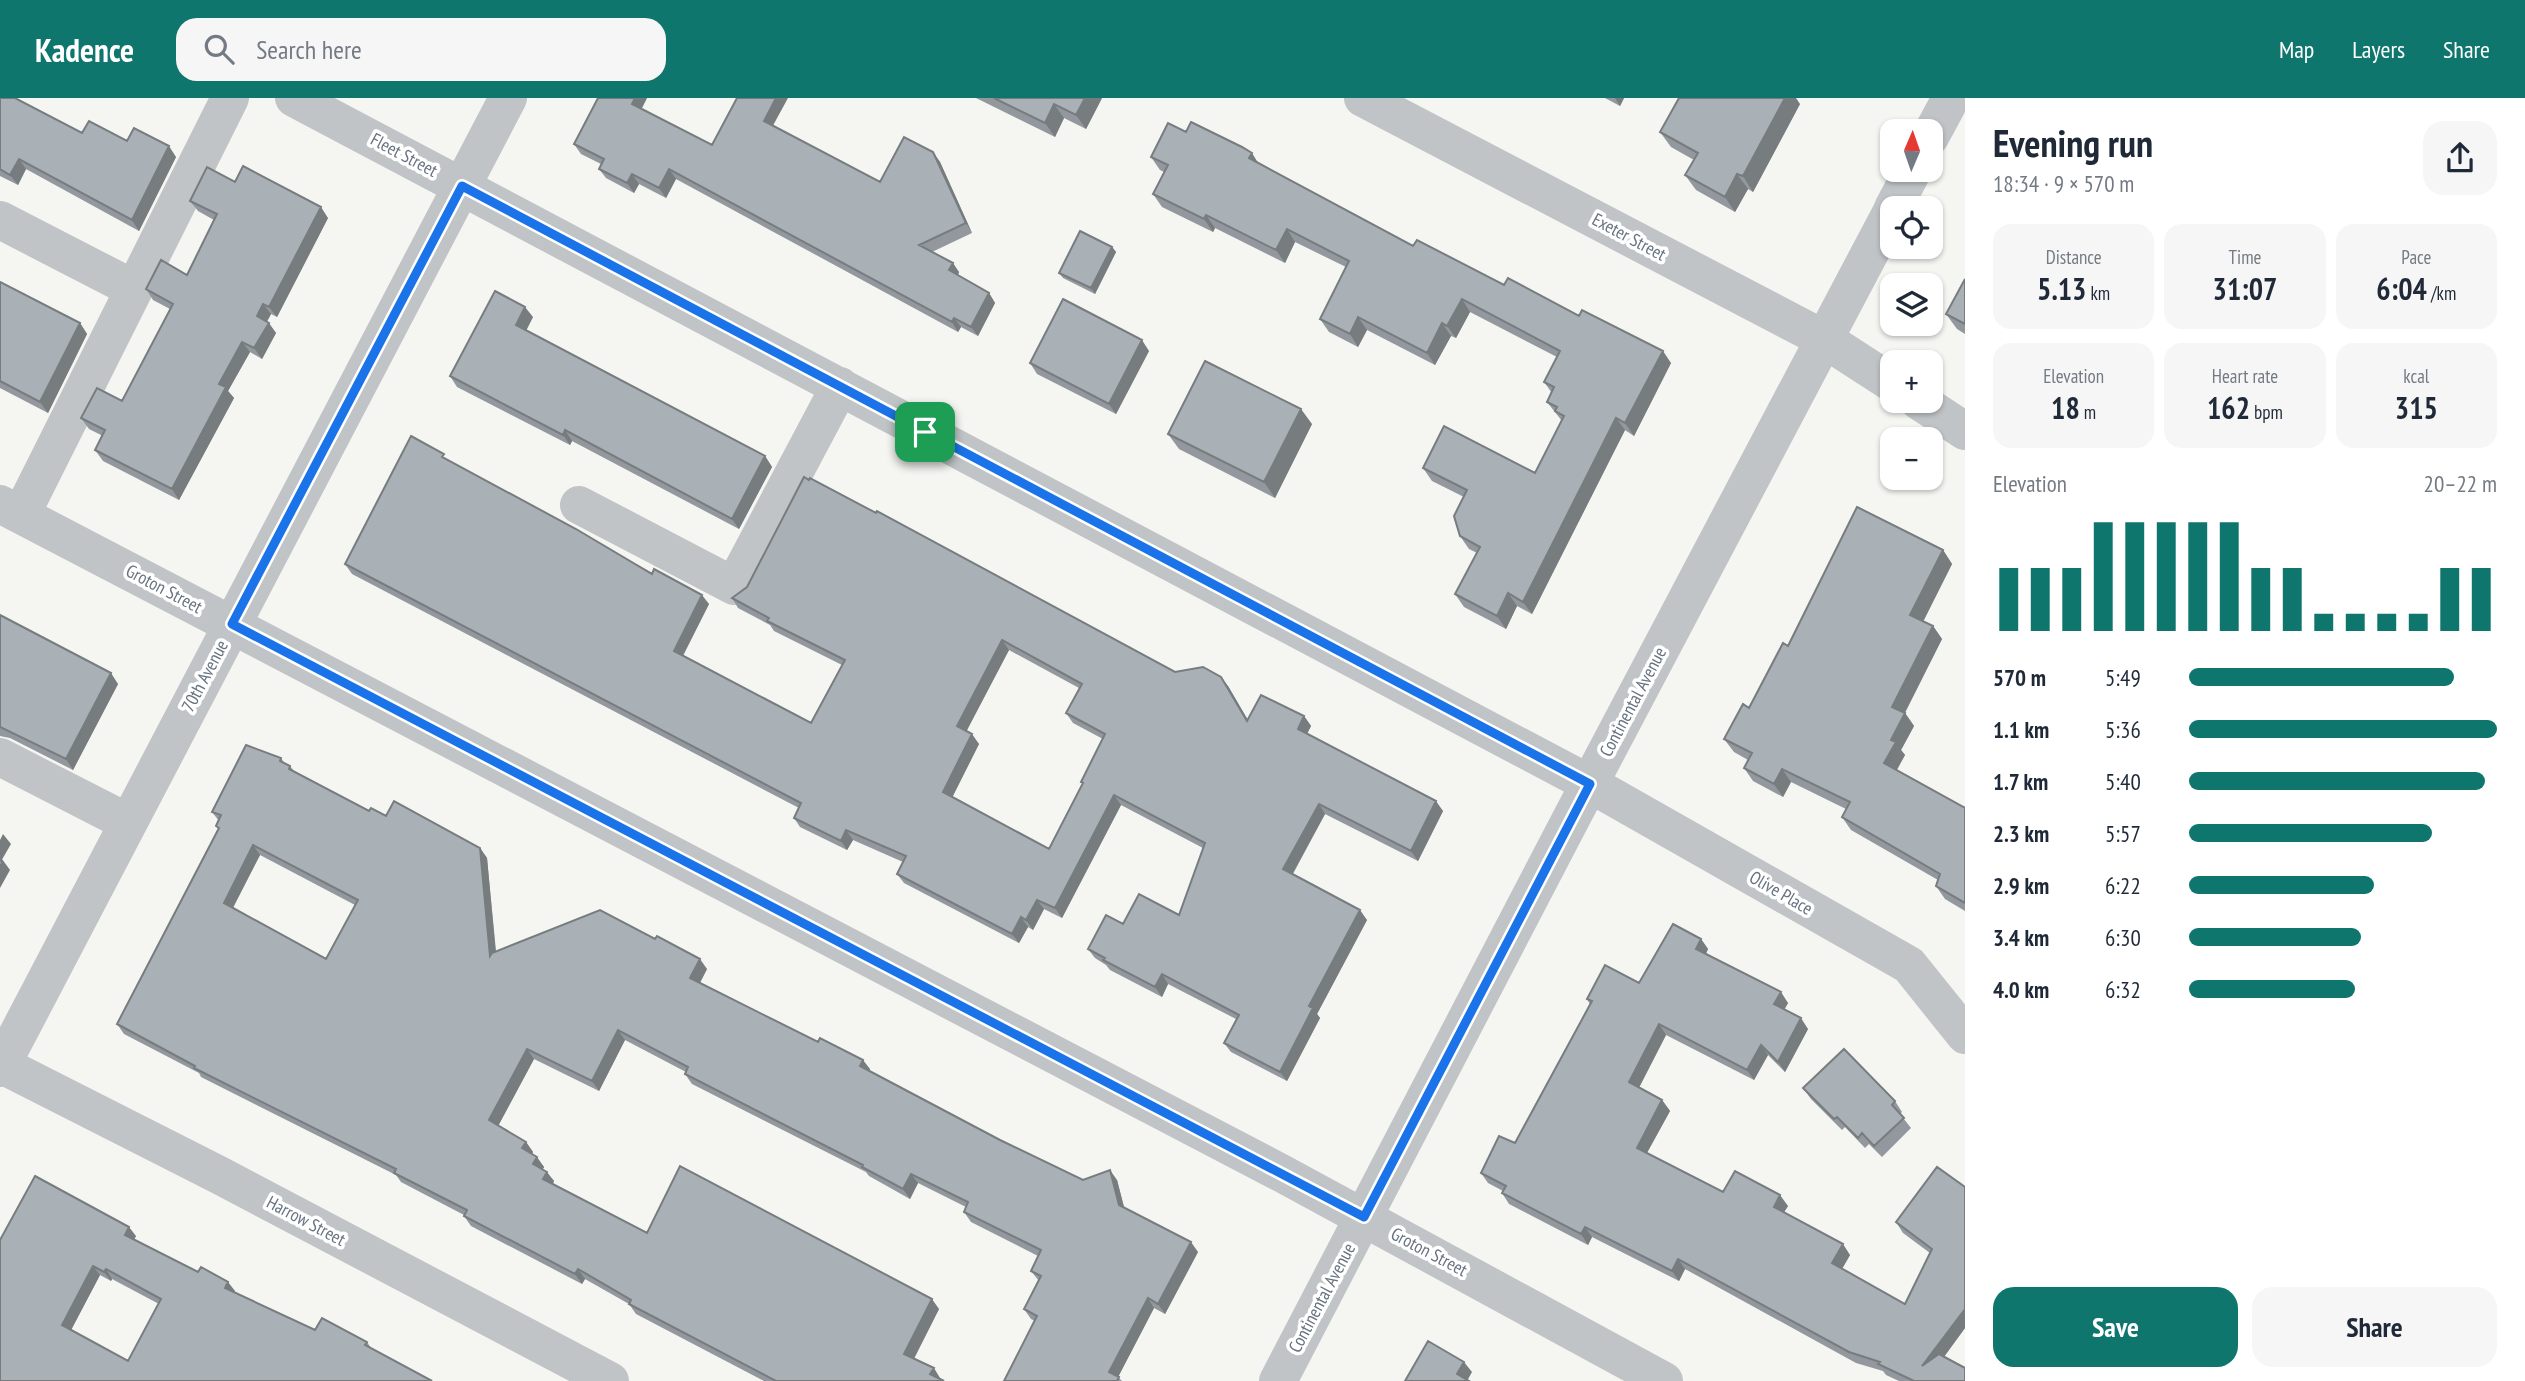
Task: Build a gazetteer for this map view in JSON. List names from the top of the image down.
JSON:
{
  "streets": {
    "street": [
      "Fleet Street",
      "Exeter Street",
      "Groton Street",
      "70th Avenue",
      "Continental Avenue",
      "Olive Place",
      "Harrow Street"
    ]
  },
  "crossings": [
    ["Fleet Street", "70th Avenue"],
    ["Fleet Street", "Continental Avenue"],
    ["Fleet Street", "Olive Place"],
    ["Exeter Street", "Continental Avenue"],
    ["Groton Street", "70th Avenue"],
    ["Groton Street", "Continental Avenue"],
    ["70th Avenue", "Harrow Street"],
    ["Continental Avenue", "Olive Place"]
  ],
  "north": "top",
  "page": {
    "header": "Kadence",
    "search": "Search here",
    "nav": ["Map", "Layers", "Share"],
    "heading": ["Evening run", "18:34 · 9 × 570 m"],
    "map_buttons": ["+", "−"],
    "stats": [
      ["Distance", "5.13 km"],
      ["Time", "31:07"],
      ["Pace", "6:04 /km"],
      ["Elevation", "18 m"],
      ["Heart rate", "162 bpm"],
      ["kcal", "315"]
    ],
    "chart": ["Elevation", "20–22 m"],
    "list": [
      {
        "name": "570 m",
        "note": "5:49"
      },
      {
        "name": "1.1 km",
        "note": "5:36"
      },
      {
        "name": "1.7 km",
        "note": "5:40"
      },
      {
        "name": "2.3 km",
        "note": "5:57"
      },
      {
        "name": "2.9 km",
        "note": "6:22"
      },
      {
        "name": "3.4 km",
        "note": "6:30"
      },
      {
        "name": "4.0 km",
        "note": "6:32"
      }
    ],
    "buttons": ["Save", "Share"]
  }
}
